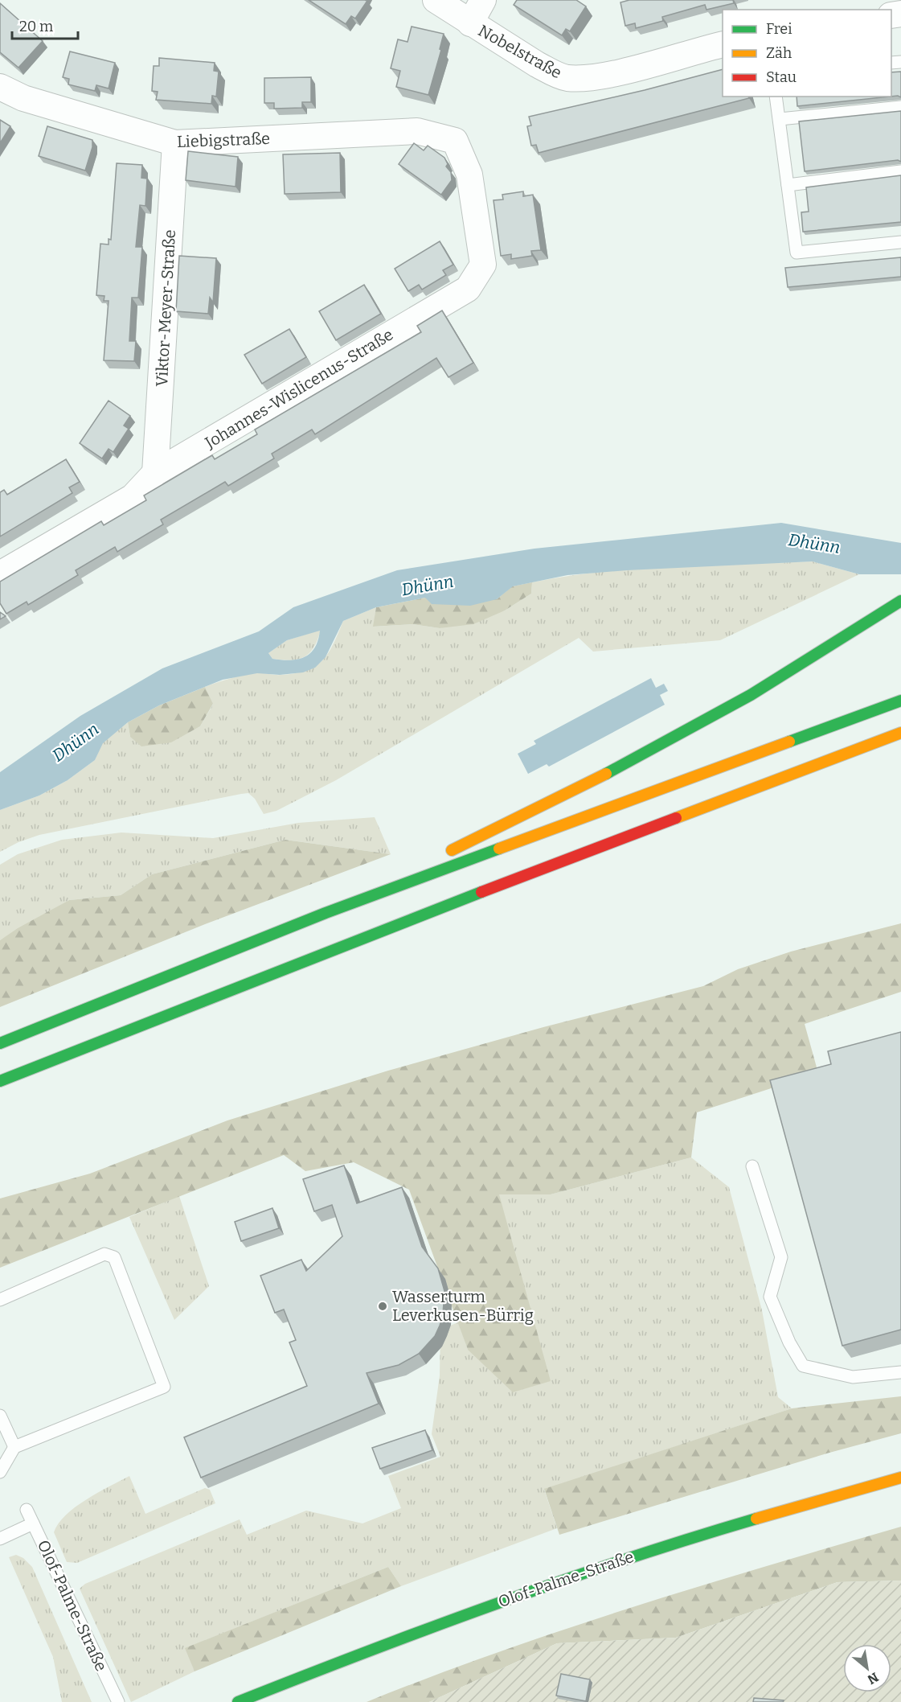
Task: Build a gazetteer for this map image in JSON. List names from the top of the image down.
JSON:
{
  "streets": {
    "main road": ["Olof-Palme-Straße"],
    "street": [
      "Nobelstraße",
      "Liebigstraße",
      "Viktor-Meyer-Straße",
      "Johannes-Wislicenus-Straße"
    ]
  },
  "crossings": [
    ["Liebigstraße", "Viktor-Meyer-Straße"],
    ["Liebigstraße", "Johannes-Wislicenus-Straße"],
    ["Viktor-Meyer-Straße", "Johannes-Wislicenus-Straße"]
  ],
  "water": ["Dhünn"],
  "places": ["Wasserturm Leverkusen-Bürrig"],
  "legend": ["Frei", "Zäh", "Stau"],
  "scale_bar": "20 m",
  "north": "bottom right"
}
